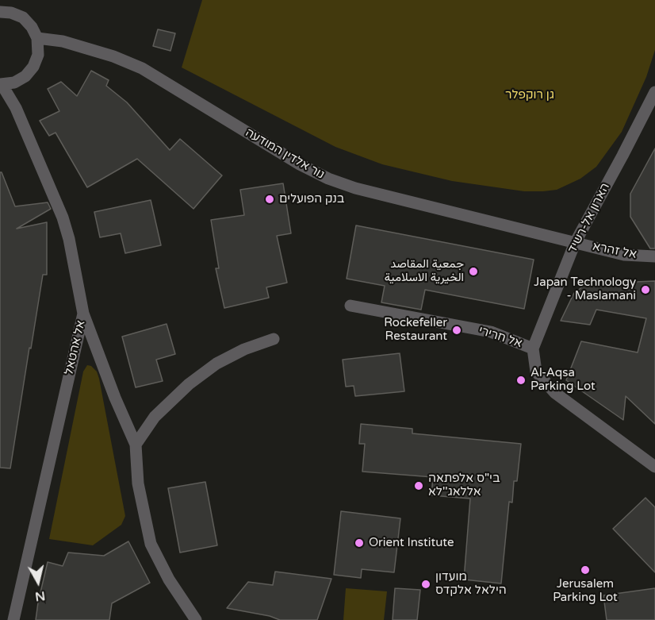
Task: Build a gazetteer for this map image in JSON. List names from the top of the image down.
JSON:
{
  "streets": {
    "street": [
      "נור אלדין המודעה",
      "הארון אל-רשיד",
      "אל זהרא",
      "אל חרירי",
      "אל אהטאל"
    ]
  },
  "crossings": [
    ["נור אלדין המודעה", "הארון אל-רשיד"],
    ["נור אלדין המודעה", "אל זהרא"],
    ["הארון אל-רשיד", "אל זהרא"],
    ["הארון אל-רשיד", "אל חרירי"]
  ],
  "parks": ["גן רוקפלר"],
  "places": [
    "בנק הפועלים",
    "جمعية المقاصد الخيرية الاسلامية",
    "Japan Technology - Maslamani",
    "Rockefeller Restaurant",
    "Al-Aqsa Parking Lot",
    "בי\"ס אלפתאה אללאג''לא",
    "Orient Institute",
    "Jerusalem Parking Lot",
    "מועדון הילאל אלקדס"
  ],
  "north": "bottom"
}
